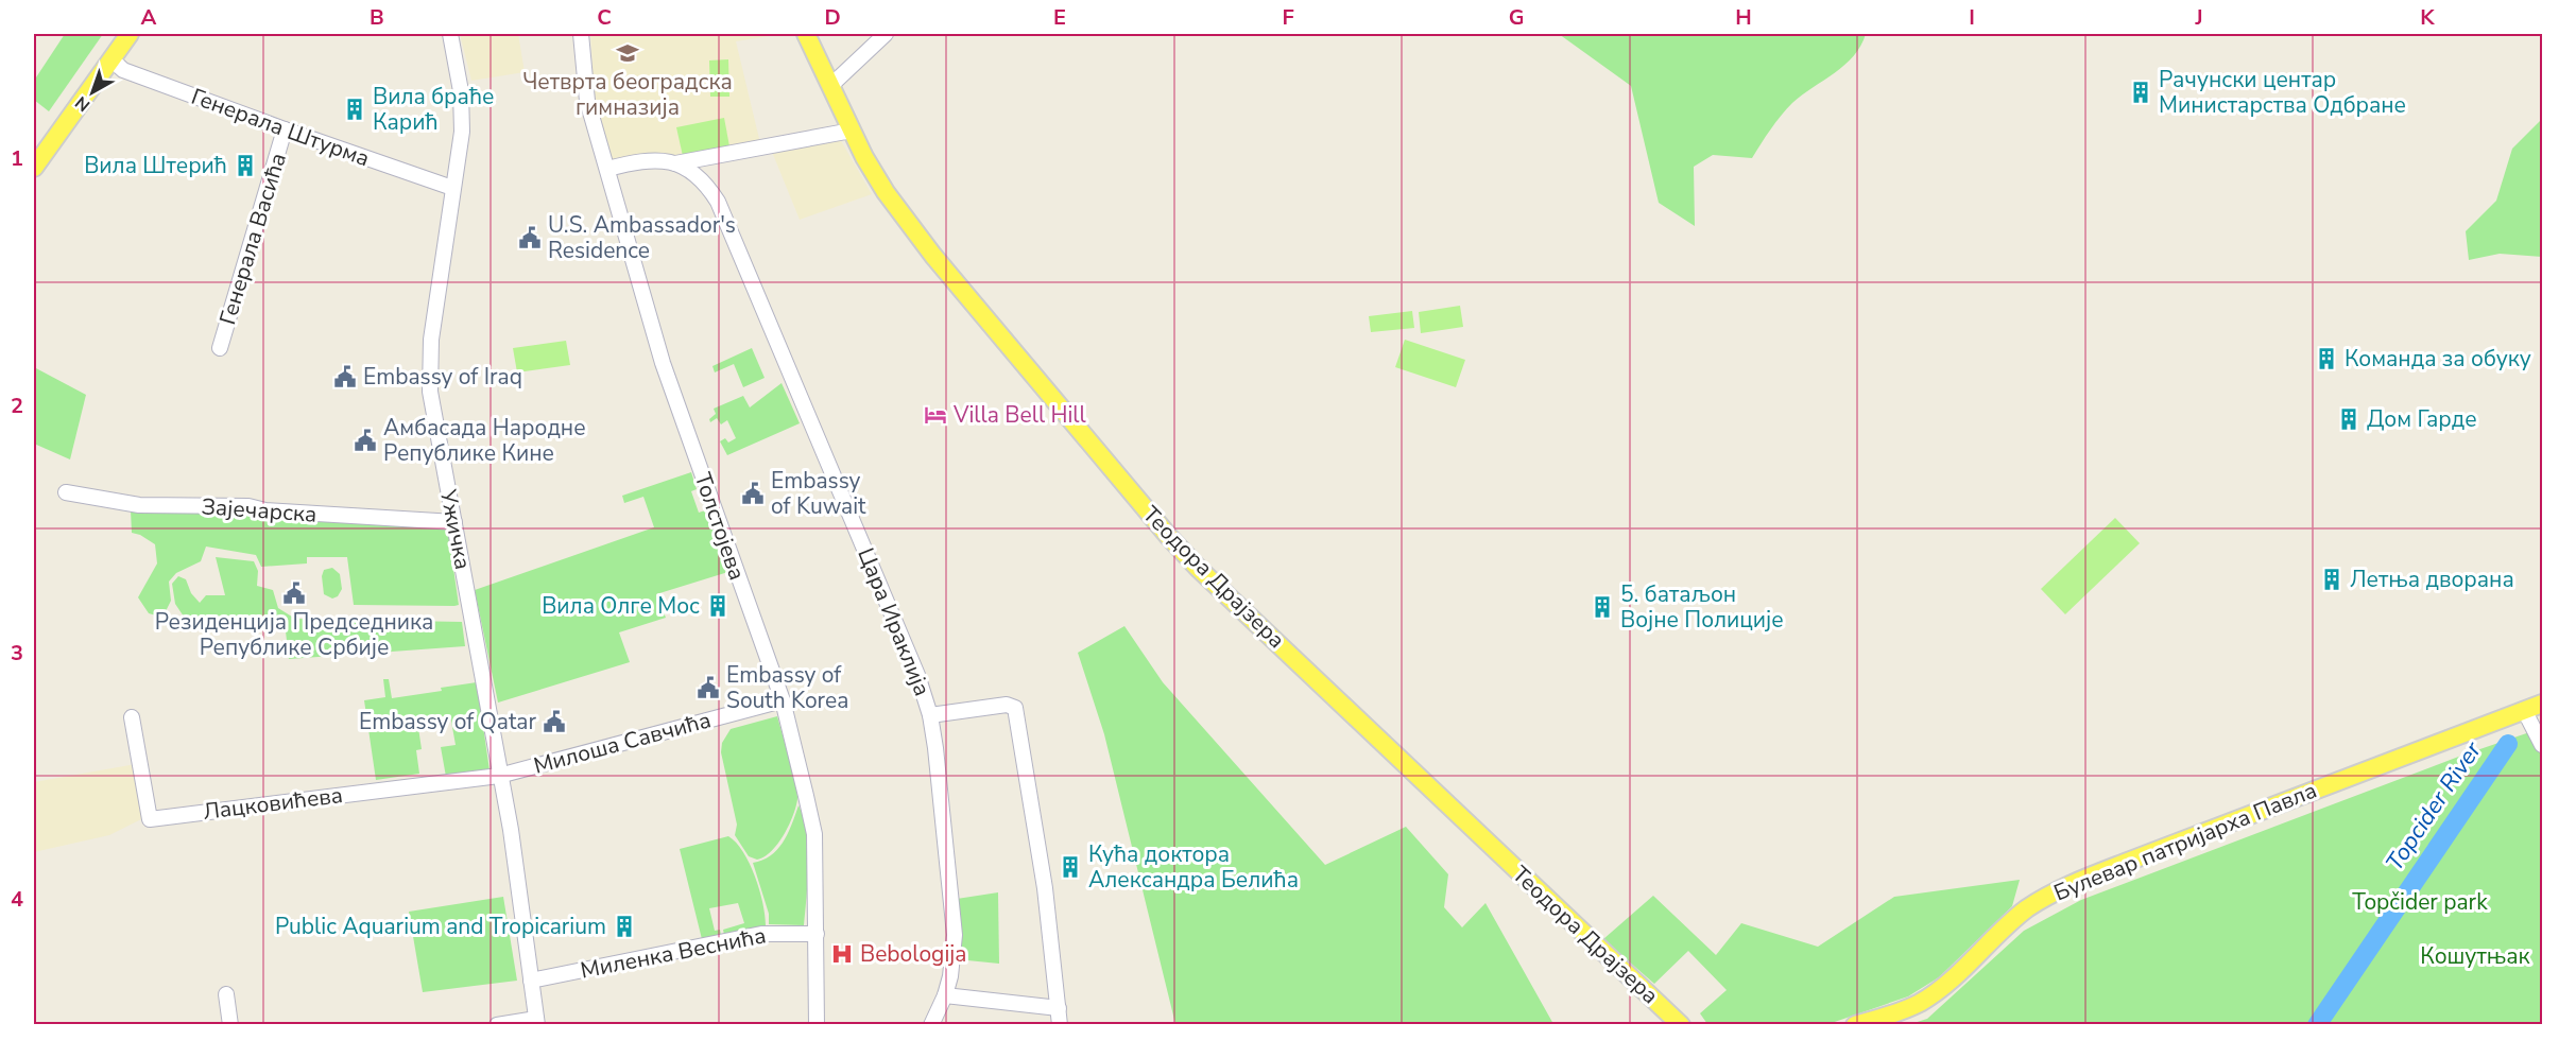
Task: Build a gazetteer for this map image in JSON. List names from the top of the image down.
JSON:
{
  "streets": {
    "main road": ["Теодора Драјзера", "Булевар патријарха Павла"],
    "street": [
      "Генерала Штурма",
      "Генерала Васића",
      "Зајечарска",
      "Толстојева",
      "Ужичка",
      "Цара Ираклија",
      "Милоша Савчића",
      "Лацковићева",
      "Миленка Веснића"
    ]
  },
  "crossings": [
    ["Генерала Штурма", "Генерала Васића"],
    ["Генерала Штурма", "Ужичка"],
    ["Зајечарска", "Ужичка"],
    ["Толстојева", "Цара Ираклија"],
    ["Толстојева", "Милоша Савчића"],
    ["Толстојева", "Миленка Веснића"],
    ["Ужичка", "Милоша Савчића"],
    ["Ужичка", "Лацковићева"],
    ["Ужичка", "Миленка Веснића"],
    ["Милоша Савчића", "Лацковићева"]
  ],
  "water": ["Topcider River"],
  "parks": ["Topčider park", "Кошутњак"],
  "places": {
    "school or university": ["Четврта београдска гимназија"],
    "building": [
      "Рачунски центар Министарства Одбране",
      "Вила браће Карић",
      "Вила Штерић",
      "Команда за обуку",
      "Дом Гарде",
      "Летња дворана",
      "Вила Олге Мос",
      "5. батаљон Војне Полиције",
      "Кућа доктора Александра Белића",
      "Public Aquarium and Tropicarium"
    ],
    "public building": [
      "U.S. Ambassador's Residence",
      "Embassy of Iraq",
      "Амбасада Народне Републике Кине",
      "Embassy of Kuwait",
      "Резиденција Председника Републике Србије",
      "Embassy of South Korea",
      "Embassy of Qatar"
    ],
    "hotel": ["Villa Bell Hill"],
    "hospital": ["Bebologija"]
  },
  "north": "bottom left",
  "grid": {
    "columns": [
      "A",
      "B",
      "C",
      "D",
      "E",
      "F",
      "G",
      "H",
      "I",
      "J",
      "K"
    ],
    "rows": [
      "1",
      "2",
      "3",
      "4"
    ]
  }
}
